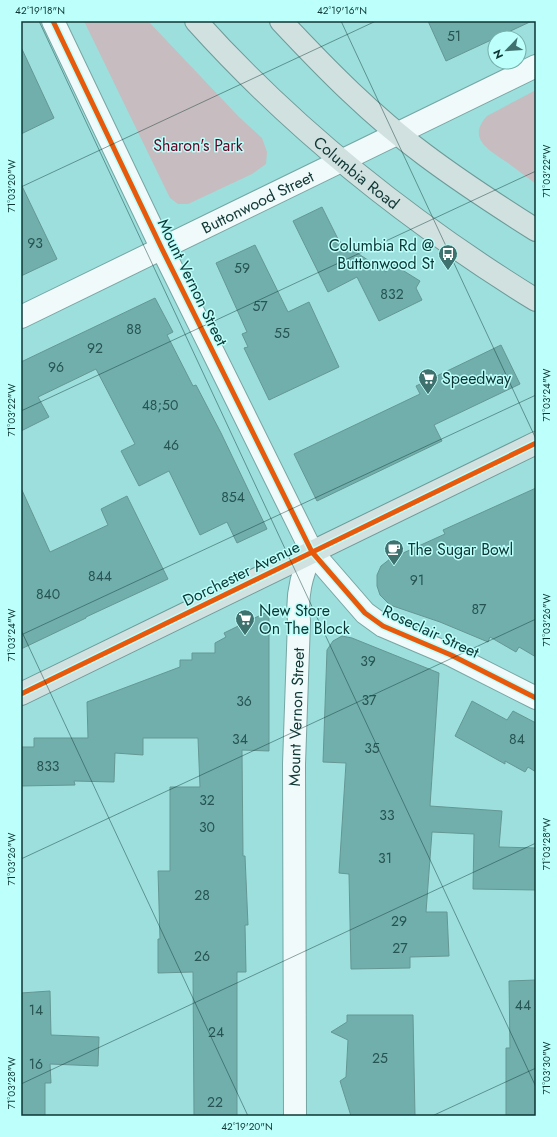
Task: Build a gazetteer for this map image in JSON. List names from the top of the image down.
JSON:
{
  "streets": {
    "main road": ["Columbia Road", "Dorchester Avenue"],
    "street": ["Buttonwood Street", "Mount Vernon Street", "Roseclair Street"]
  },
  "crossings": [
    ["Columbia Road", "Buttonwood Street"],
    ["Buttonwood Street", "Mount Vernon Street"],
    ["Mount Vernon Street", "Dorchester Avenue"],
    ["Mount Vernon Street", "Roseclair Street"],
    ["Dorchester Avenue", "Roseclair Street"]
  ],
  "parks": ["Sharon's Park"],
  "places": {
    "bus stop": ["Columbia Rd @ Buttonwood St"],
    "supermarket": ["Speedway", "New Store On The Block"],
    "cafe": ["The Sugar Bowl"]
  },
  "house_numbers": [
    "51",
    "93",
    "59",
    "832",
    "57",
    "88",
    "55",
    "92",
    "96",
    "48;50",
    "46",
    "854",
    "844",
    "91",
    "840",
    "87",
    "39",
    "37",
    "36",
    "34",
    "84",
    "35",
    "833",
    "32",
    "33",
    "30",
    "31",
    "28",
    "29",
    "27",
    "26",
    "44",
    "14",
    "24",
    "25",
    "16",
    "22"
  ],
  "north": "bottom left",
  "coordinates": [
    "42°19'18\"N",
    "42°19'16\"N",
    "71°03'22\"W",
    "71°03'20\"W",
    "71°03'24\"W",
    "71°03'26\"W",
    "71°03'28\"W",
    "71°03'30\"W",
    "42°19'20\"N"
  ]
}
